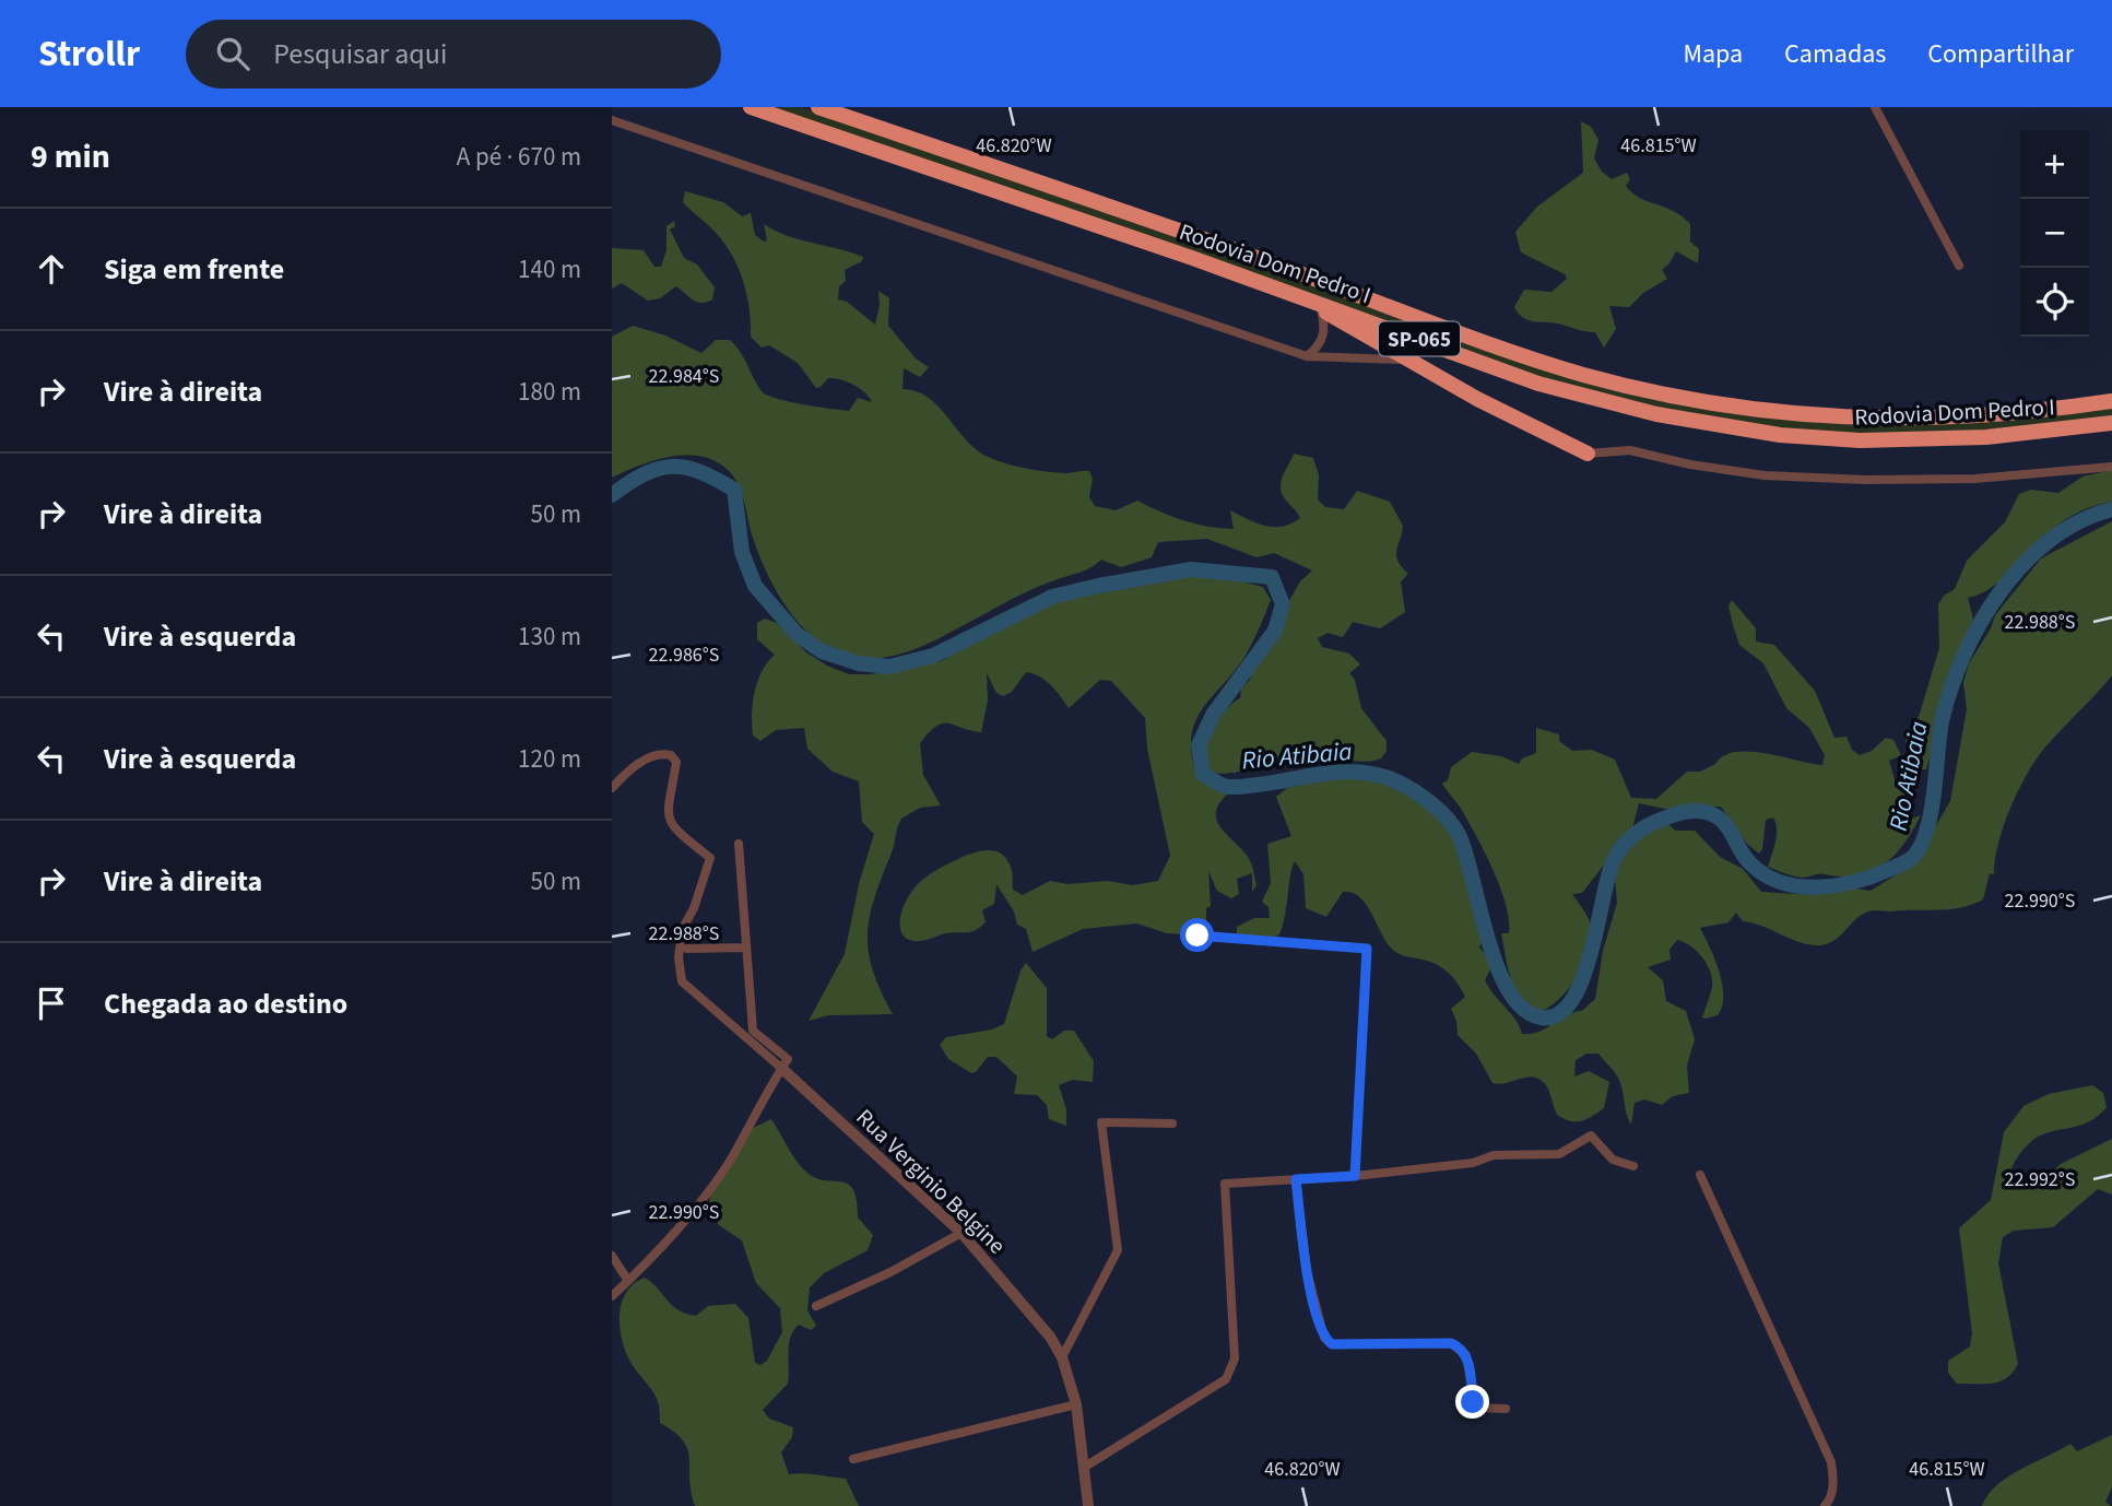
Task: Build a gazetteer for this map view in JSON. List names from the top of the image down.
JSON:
{
  "streets": {
    "highway": ["Rodovia Dom Pedro I", "SP-065"],
    "street": ["Rua Verginio Belgine"]
  },
  "water": ["Rio Atibaia"],
  "page": {
    "header": "Strollr",
    "search": "Pesquisar aqui",
    "nav": ["Mapa", "Camadas", "Compartilhar"],
    "heading": ["9 min", "A pé · 670 m"],
    "map_buttons": ["+", "−"],
    "list": [
      ["Siga em frente", "140 m"],
      ["Vire à direita", "180 m"],
      ["Vire à direita", "50 m"],
      ["Vire à esquerda", "130 m"],
      ["Vire à esquerda", "120 m"],
      ["Vire à direita", "50 m"],
      "Chegada ao destino"
    ]
  },
  "coordinates": [
    "46.820°W",
    "46.815°W",
    "22.984°S",
    "22.988°S",
    "22.986°S",
    "22.990°S",
    "22.992°S"
  ]
}
